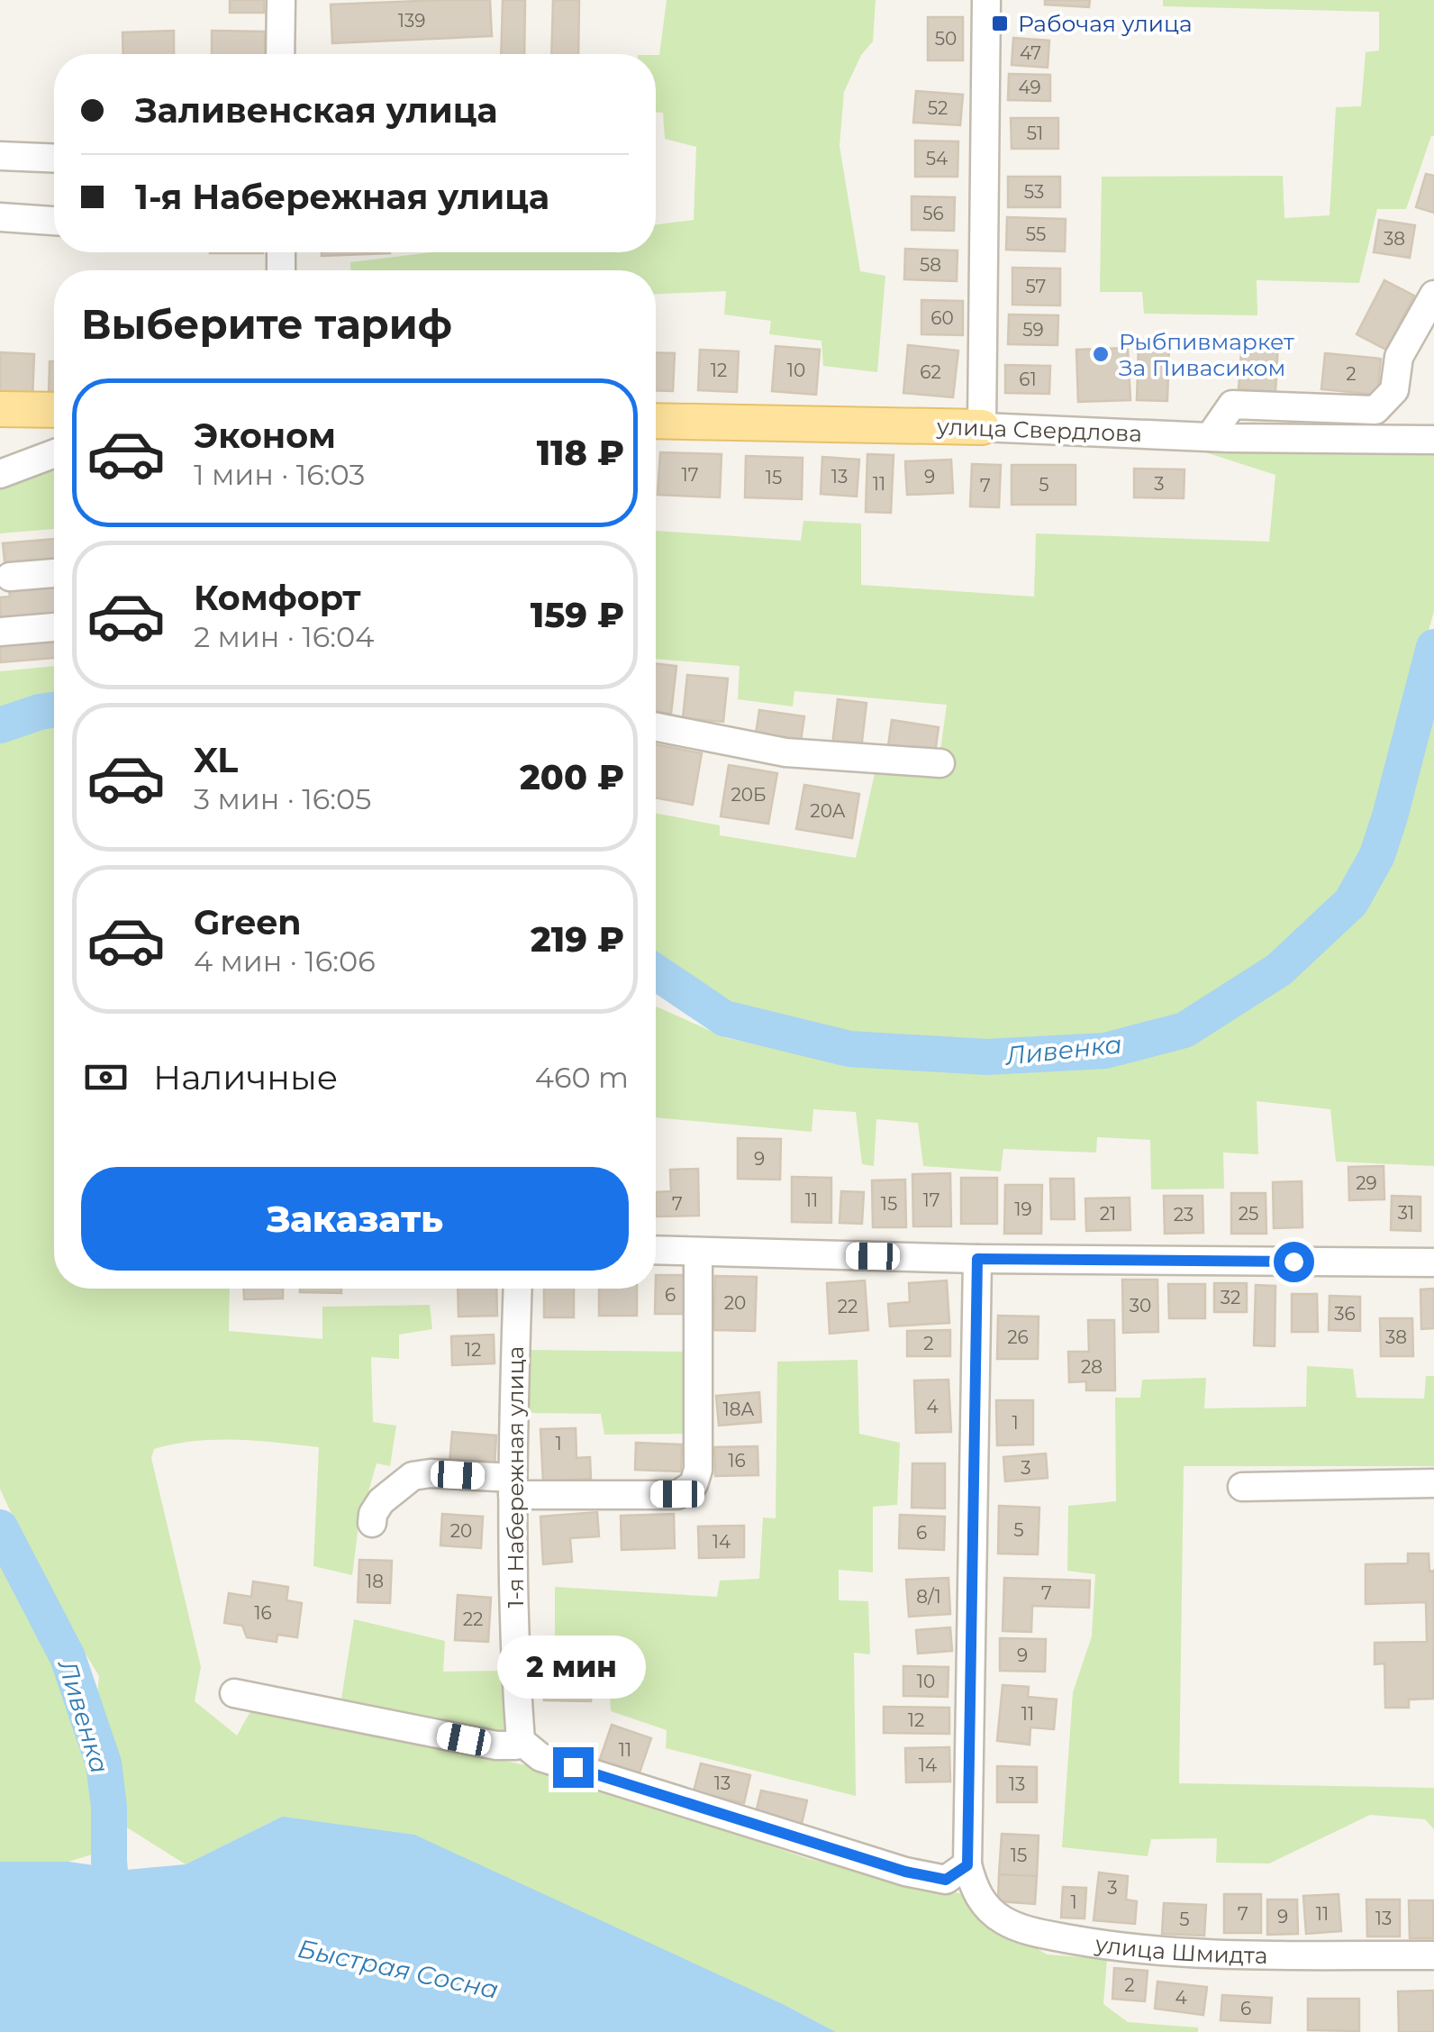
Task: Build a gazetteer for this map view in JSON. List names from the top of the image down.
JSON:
{
  "streets": {
    "main road": ["улица Свердлова"],
    "street": ["1-я Набережная улица", "улица Шмидта"]
  },
  "water": ["Ливенка", "Быстрая Сосна"],
  "places": {
    "transit": ["Рабочая улица"],
    "other": ["Рыбпивмаркет За Пивасиком"]
  },
  "house_numbers": [
    "139",
    "50",
    "47",
    "49",
    "52",
    "51",
    "54",
    "53",
    "56",
    "55",
    "38",
    "58",
    "57",
    "60",
    "59",
    "12",
    "10",
    "62",
    "2",
    "61",
    "17",
    "13",
    "9",
    "15",
    "11",
    "3",
    "5",
    "7",
    "20Б",
    "20А",
    "9",
    "29",
    "11",
    "17",
    "7",
    "15",
    "19",
    "31",
    "21",
    "25",
    "23",
    "6",
    "32",
    "20",
    "30",
    "22",
    "36",
    "26",
    "38",
    "2",
    "12",
    "28",
    "4",
    "18А",
    "1",
    "1",
    "16",
    "3",
    "5",
    "20",
    "6",
    "14",
    "18",
    "7",
    "8/1",
    "16",
    "22",
    "9",
    "10",
    "11",
    "12",
    "11",
    "14",
    "13",
    "13",
    "15",
    "3",
    "1",
    "7",
    "11",
    "9",
    "13",
    "5",
    "2",
    "4",
    "6"
  ],
  "page": {
    "banner": ["Заливенская улица", "1-я Набережная улица"],
    "heading": "Выберите тариф",
    "list": [
      {
        "name": "Эконом",
        "note": "1 мин · 16:03",
        "value": "118 ₽"
      },
      {
        "name": "Комфорт",
        "note": "2 мин · 16:04",
        "value": "159 ₽"
      },
      {
        "name": "XL",
        "note": "3 мин · 16:05",
        "value": "200 ₽"
      },
      {
        "name": "Green",
        "note": "4 мин · 16:06",
        "value": "219 ₽"
      }
    ],
    "pay": ["Наличные", "460 m"],
    "buttons": "Заказать",
    "bubble": "2 мин"
  }
}
